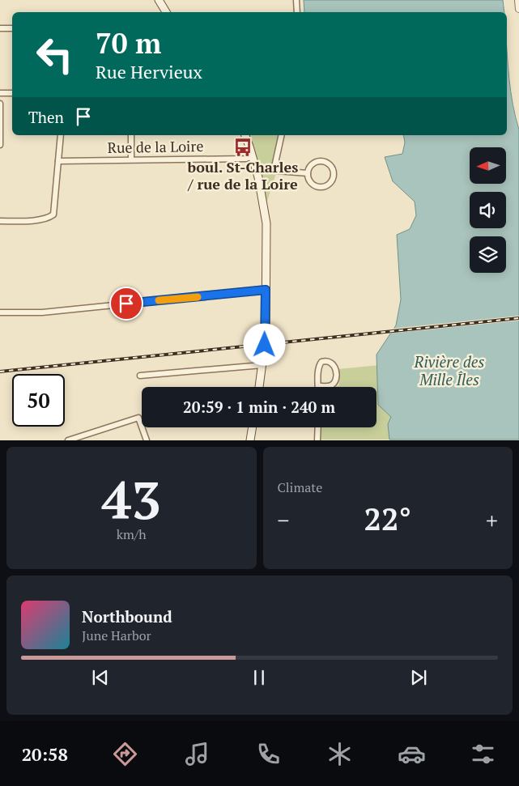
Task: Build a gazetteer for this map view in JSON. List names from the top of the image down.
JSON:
{
  "streets": {
    "street": ["Rue de la Loire"]
  },
  "water": ["Rivière des Mille Îles"],
  "places": {
    "bus stop": ["boul. St-Charles / rue de la Loire"]
  },
  "north": "left",
  "page": {
    "turn": ["70 m", "Rue Hervieux"],
    "then": "Then",
    "limit": "50",
    "trip": "20:59 · 1 min · 240 m",
    "tile": [
      ["43", "km/h"],
      "Climate"
    ],
    "heat": ["−", "22°", "+"],
    "song": ["Northbound", "June Harbor"],
    "tabs": "20:58"
  }
}
